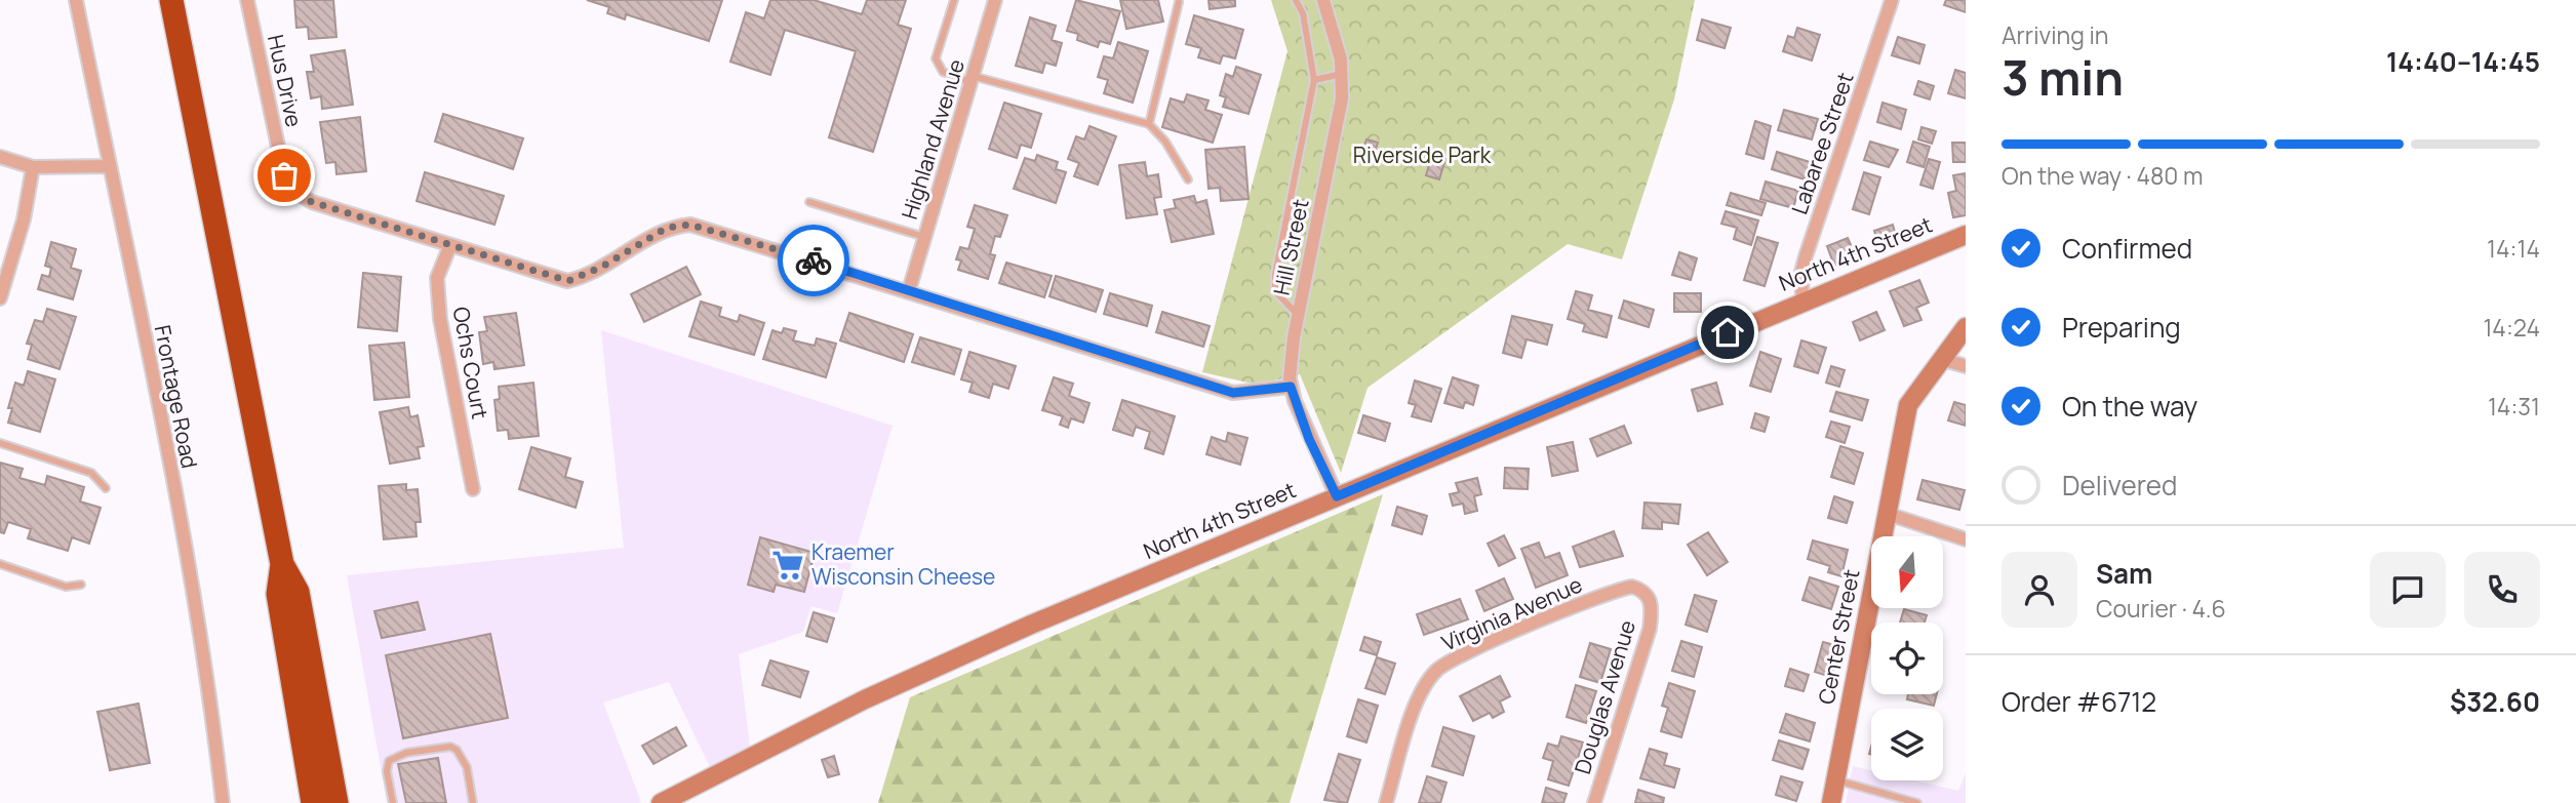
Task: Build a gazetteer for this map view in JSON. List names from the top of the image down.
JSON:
{
  "streets": {
    "street": [
      "Hus Drive",
      "Highland Avenue",
      "Labaree Street",
      "Hill Street",
      "North 4th Street",
      "Ochs Court",
      "Frontage Road",
      "Virginia Avenue",
      "Center Street",
      "Douglas Avenue"
    ]
  },
  "crossings": [
    ["Hus Drive", "Highland Avenue"],
    ["Hus Drive", "Hill Street"],
    ["Hus Drive", "Ochs Court"],
    ["Labaree Street", "North 4th Street"],
    ["Hill Street", "North 4th Street"],
    ["Virginia Avenue", "Douglas Avenue"]
  ],
  "parks": ["Riverside Park"],
  "places": {
    "supermarket": ["Kraemer Wisconsin Cheese"]
  },
  "north": "bottom",
  "page": {
    "heading": ["3 min", "Arriving in", "14:40–14:45"],
    "panel": [
      "Sam",
      "Courier · 4.6",
      "Order #6712",
      "$32.60"
    ],
    "bar": "On the way · 480 m",
    "list": [
      ["Confirmed", "14:14"],
      ["Preparing", "14:24"],
      ["On the way", "14:31"],
      "Delivered"
    ]
  }
}
